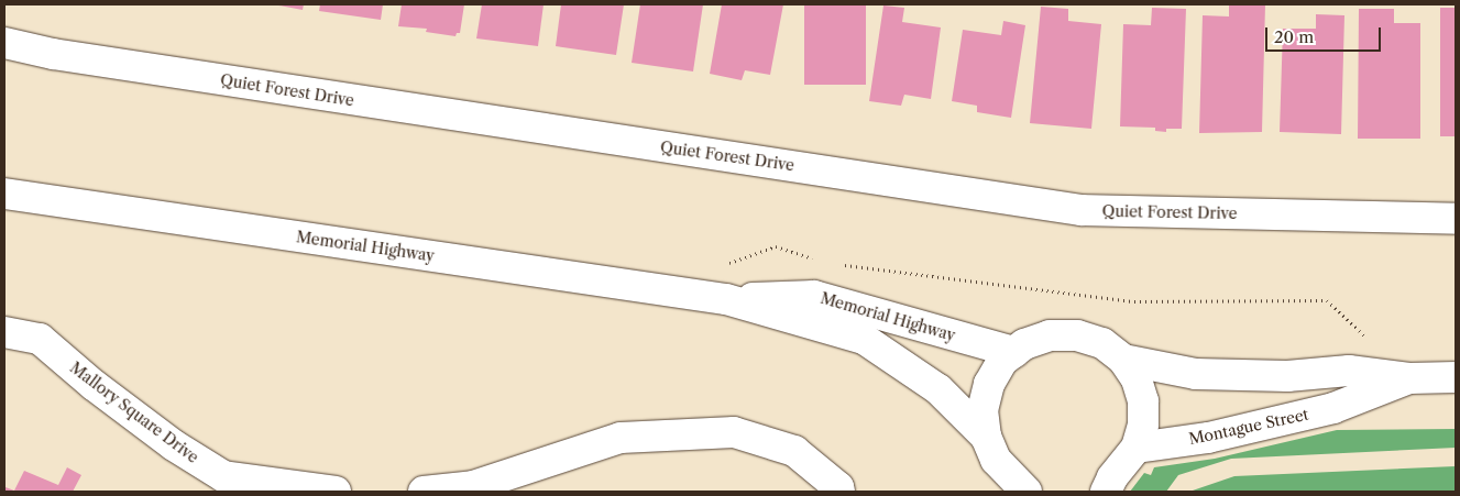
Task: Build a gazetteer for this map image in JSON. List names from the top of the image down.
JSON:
{
  "streets": {
    "street": [
      "Quiet Forest Drive",
      "Memorial Highway",
      "Mallory Square Drive",
      "Montague Street"
    ]
  },
  "scale_bar": "20 m"
}
